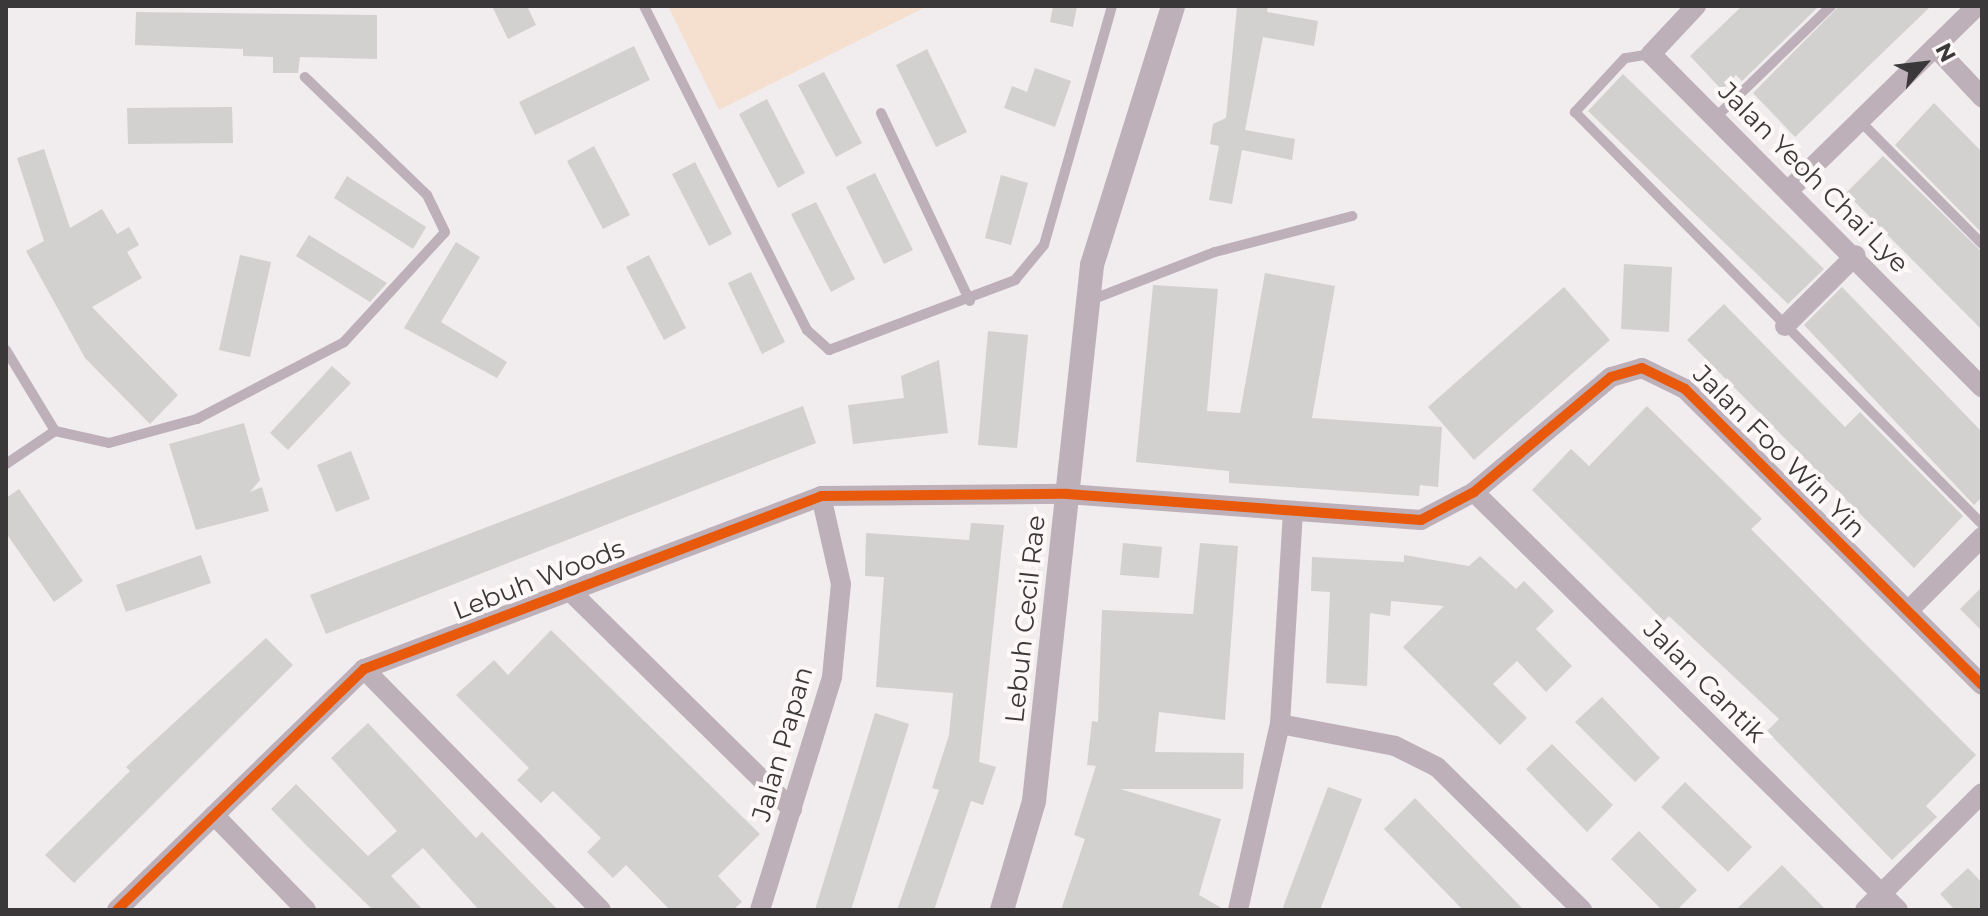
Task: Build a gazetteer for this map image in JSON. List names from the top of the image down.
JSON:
{
  "streets": {
    "street": [
      "Jalan Yeoh Chai Lye",
      "Jalan Foo Win Yin",
      "Lebuh Woods",
      "Lebuh Cecil Rae",
      "Jalan Cantik",
      "Jalan Papan"
    ]
  },
  "crossings": [
    ["Jalan Foo Win Yin", "Lebuh Woods"],
    ["Jalan Foo Win Yin", "Lebuh Cecil Rae"],
    ["Jalan Foo Win Yin", "Jalan Cantik"],
    ["Lebuh Woods", "Lebuh Cecil Rae"],
    ["Lebuh Woods", "Jalan Papan"]
  ],
  "north": "top right"
}
